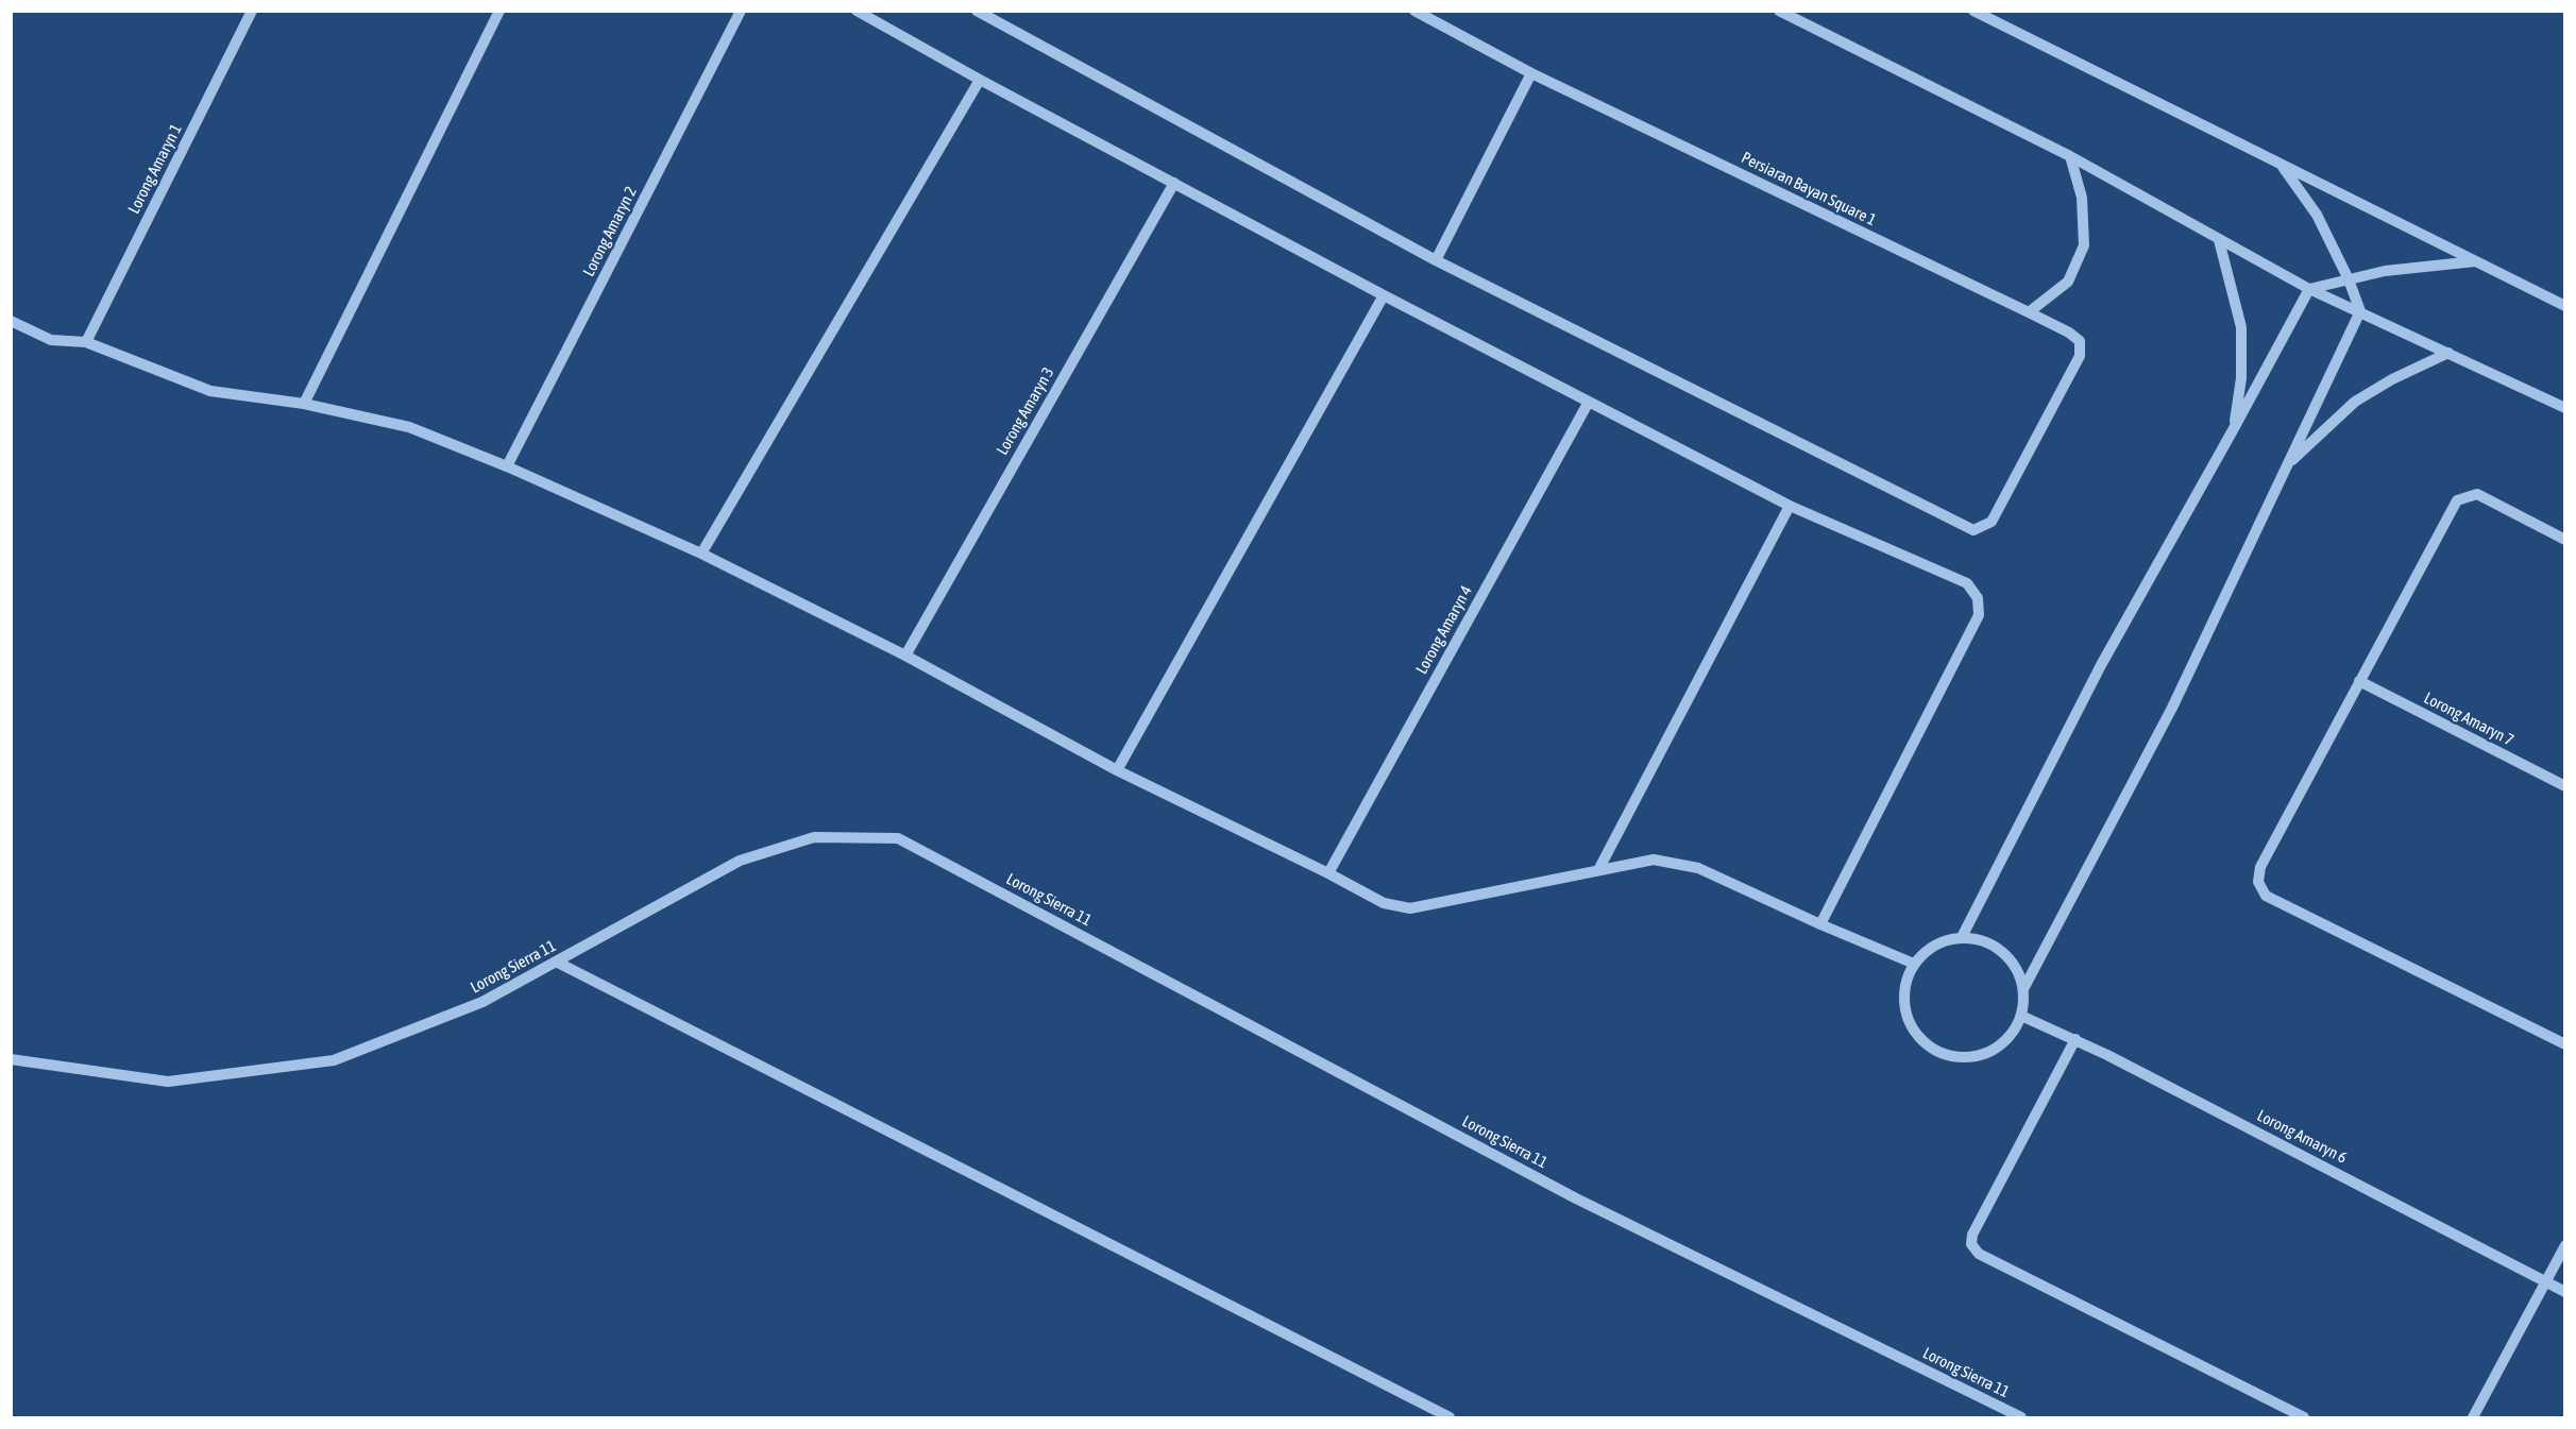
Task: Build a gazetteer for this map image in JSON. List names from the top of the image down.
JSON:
{
  "streets": {
    "street": [
      "Lorong Amaryn 1",
      "Persiaran Bayan Square 1",
      "Lorong Amaryn 2",
      "Lorong Amaryn 3",
      "Lorong Amaryn 4",
      "Lorong Amaryn 7",
      "Lorong Sierra 11",
      "Lorong Amaryn 6"
    ]
  }
}
